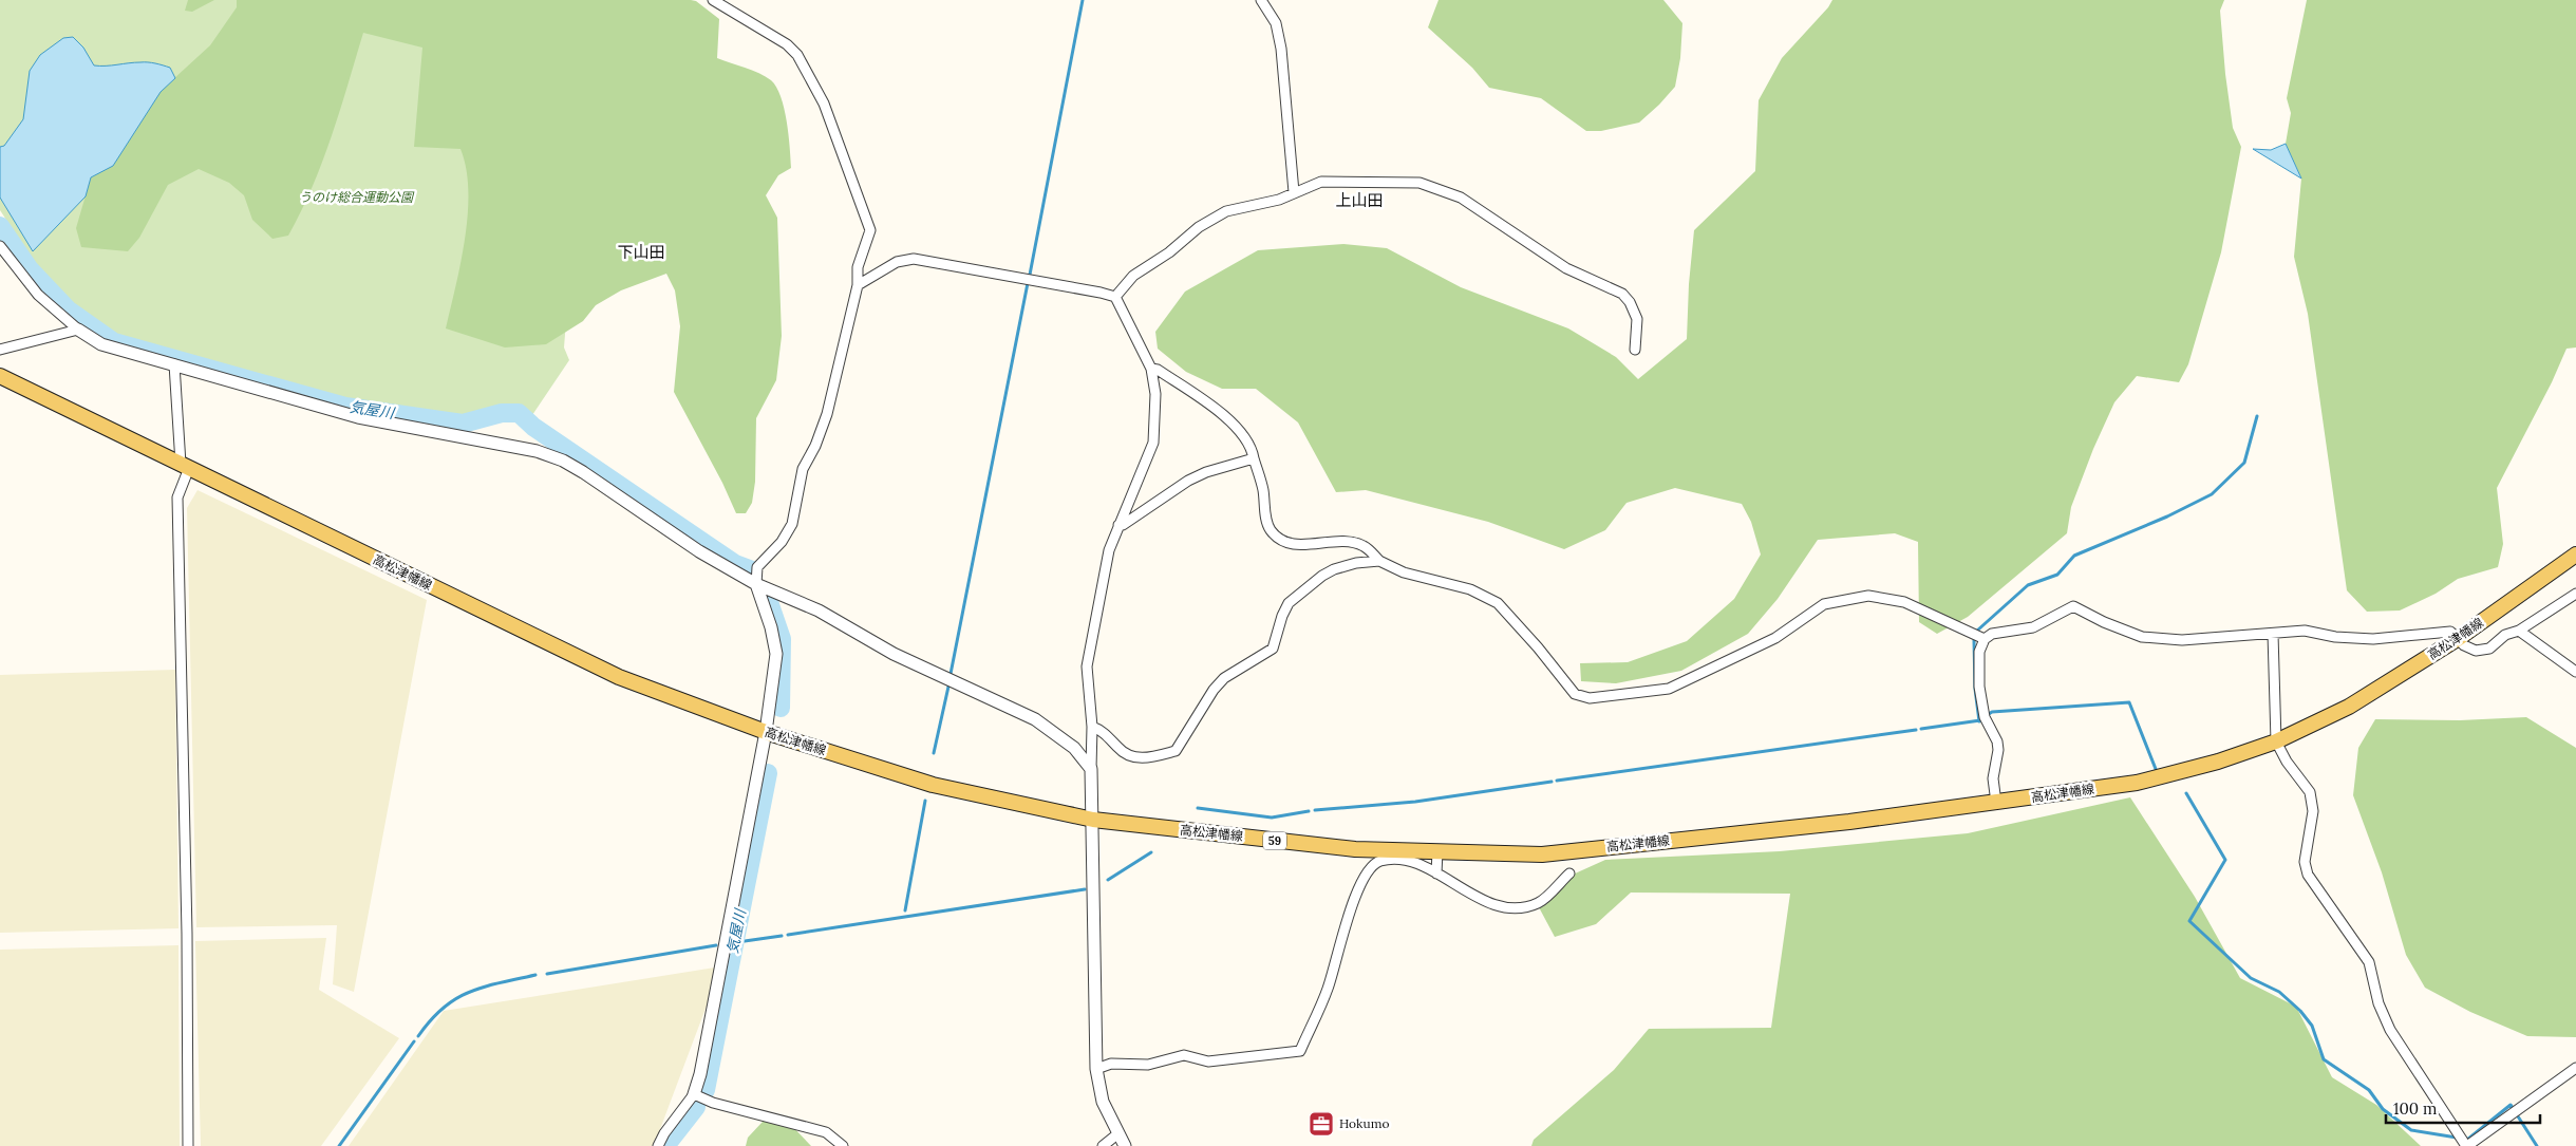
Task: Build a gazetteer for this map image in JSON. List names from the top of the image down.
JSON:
{
  "streets": {
    "main road": ["高松津幡線", "59"]
  },
  "districts": ["上山田", "下山田"],
  "water": ["気屋川"],
  "parks": ["うのけ総合運動公園"],
  "places": {
    "office": ["Hokumo"]
  },
  "scale_bar": "100 m"
}
